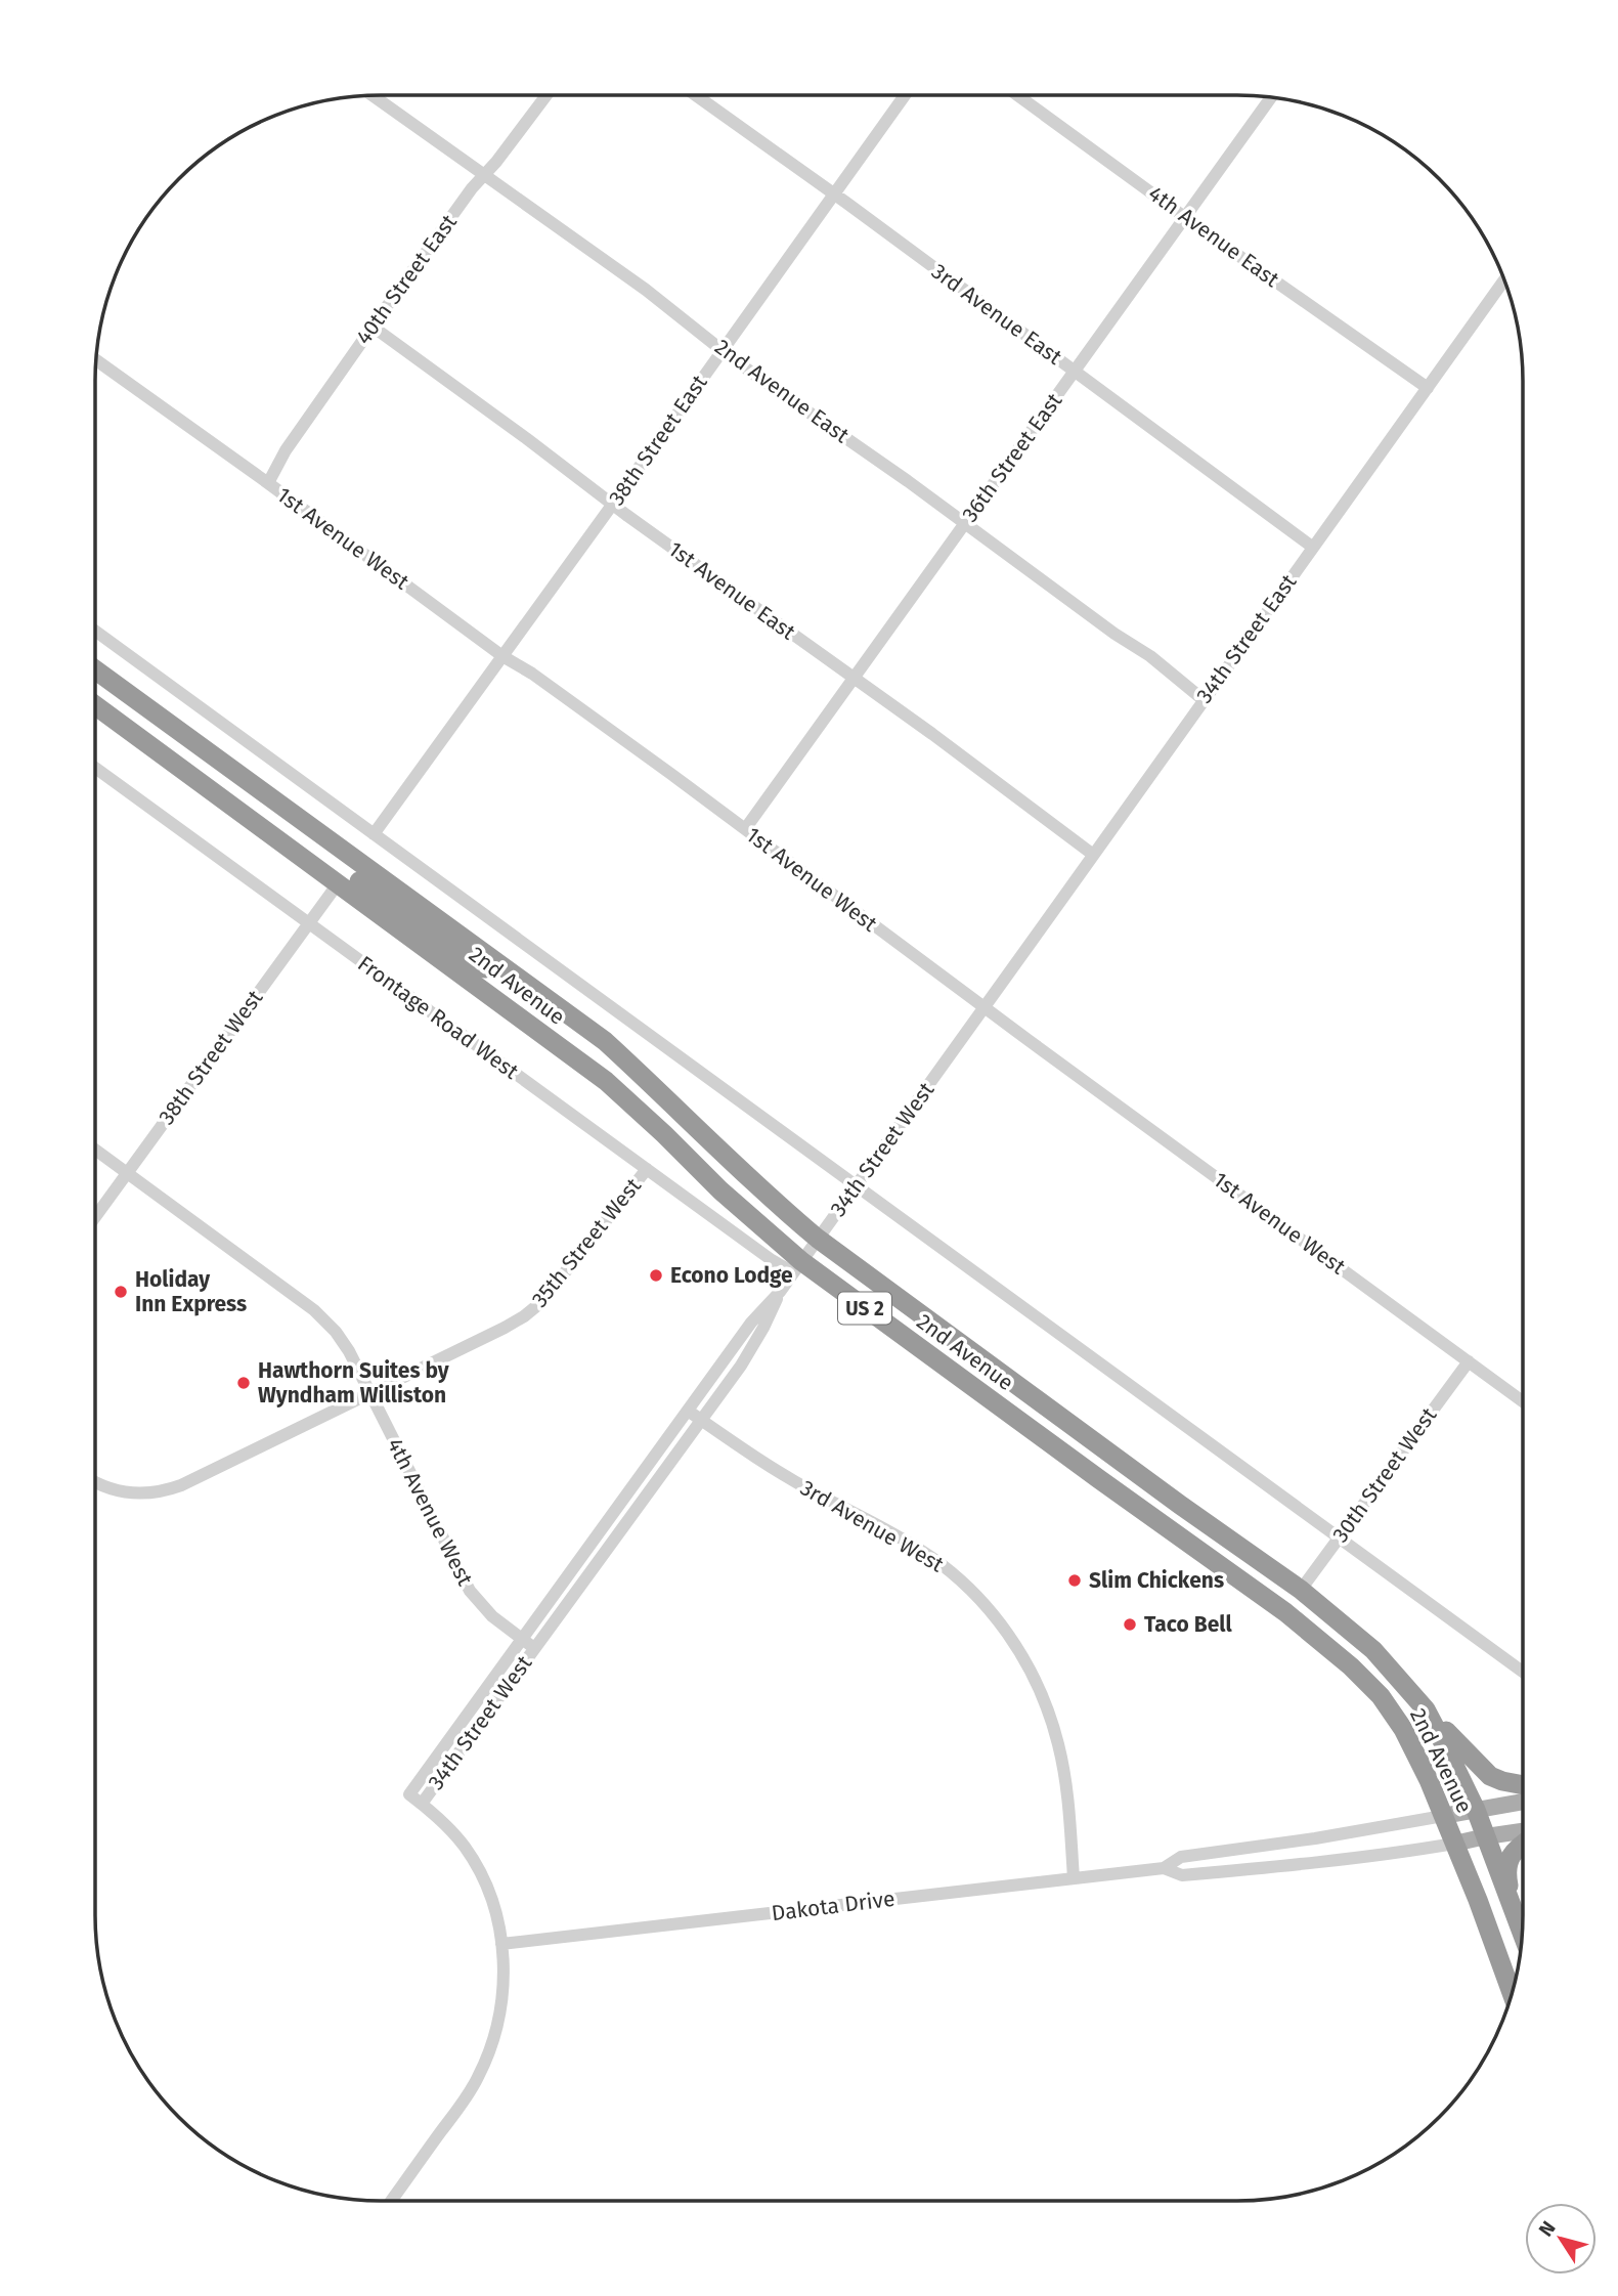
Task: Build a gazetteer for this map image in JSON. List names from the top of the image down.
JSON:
{
  "streets": {
    "highway": ["2nd Avenue", "US 2"],
    "street": [
      "4th Avenue East",
      "40th Street East",
      "3rd Avenue East",
      "2nd Avenue East",
      "38th Street East",
      "36th Street East",
      "1st Avenue West",
      "1st Avenue East",
      "34th Street East",
      "Frontage Road West",
      "38th Street West",
      "34th Street West",
      "35th Street West",
      "30th Street West",
      "4th Avenue West",
      "3rd Avenue West",
      "Dakota Drive"
    ]
  },
  "crossings": [
    ["4th Avenue East", "36th Street East"],
    ["4th Avenue East", "34th Street East"],
    ["40th Street East", "2nd Avenue East"],
    ["40th Street East", "1st Avenue West"],
    ["40th Street East", "1st Avenue East"],
    ["3rd Avenue East", "38th Street East"],
    ["3rd Avenue East", "36th Street East"],
    ["3rd Avenue East", "34th Street East"],
    ["2nd Avenue East", "38th Street East"],
    ["2nd Avenue East", "36th Street East"],
    ["2nd Avenue East", "34th Street East"],
    ["38th Street East", "1st Avenue West"],
    ["38th Street East", "1st Avenue East"],
    ["36th Street East", "1st Avenue West"],
    ["36th Street East", "1st Avenue East"],
    ["1st Avenue West", "34th Street East"],
    ["1st Avenue West", "34th Street West"],
    ["1st Avenue West", "30th Street West"],
    ["1st Avenue East", "34th Street East"],
    ["34th Street East", "34th Street West"],
    ["2nd Avenue", "Frontage Road West"],
    ["2nd Avenue", "38th Street West"],
    ["2nd Avenue", "34th Street West"],
    ["2nd Avenue", "30th Street West"],
    ["2nd Avenue", "Dakota Drive"],
    ["Frontage Road West", "38th Street West"],
    ["Frontage Road West", "34th Street West"],
    ["Frontage Road West", "35th Street West"],
    ["38th Street West", "4th Avenue West"],
    ["34th Street West", "4th Avenue West"],
    ["34th Street West", "3rd Avenue West"],
    ["35th Street West", "4th Avenue West"],
    ["3rd Avenue West", "Dakota Drive"]
  ],
  "places": [
    "Econo Lodge",
    "Holiday Inn Express",
    "Hawthorn Suites by Wyndham Williston",
    "Slim Chickens",
    "Taco Bell"
  ],
  "north": "top left"
}
